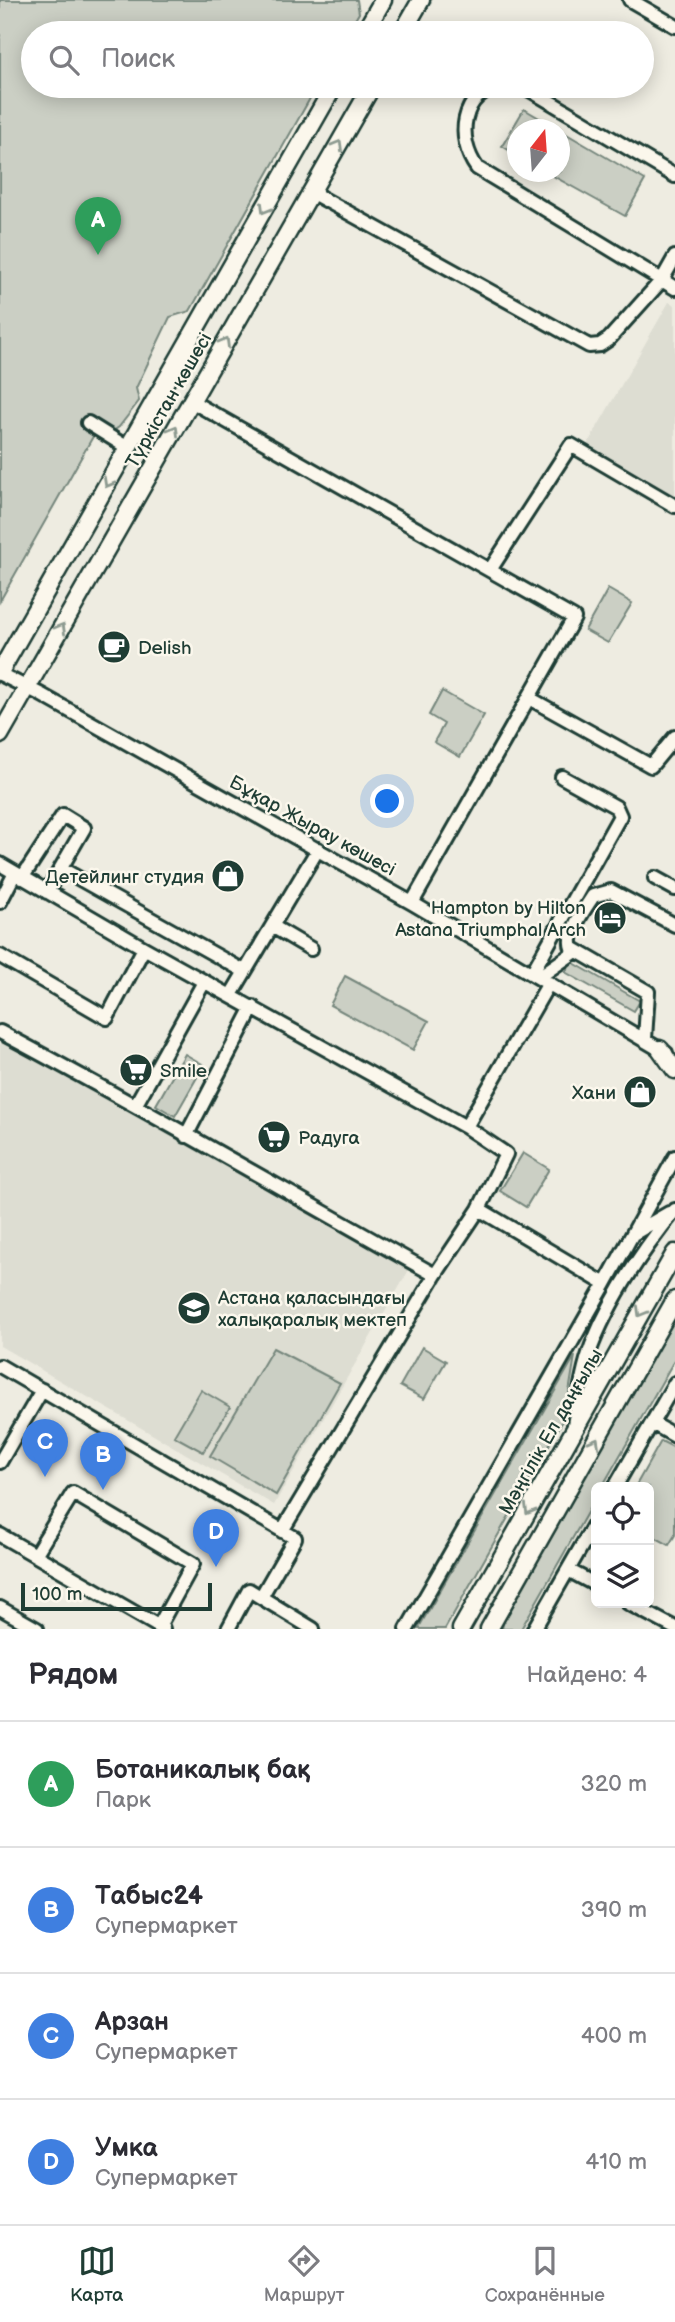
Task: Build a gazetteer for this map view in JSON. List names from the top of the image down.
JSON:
{
  "streets": {
    "main road": ["Түркістан көшесі", "Мәңгілік Ел даңғылы"],
    "street": ["Бұқар Жырау көшесі"]
  },
  "crossings": [
    ["Түркістан көшесі", "Бұқар Жырау көшесі"]
  ],
  "places": {
    "cafe": ["Delish"],
    "shop": ["Детейлинг студия", "Хани"],
    "hotel": ["Hampton by Hilton Astana Triumphal Arch"],
    "supermarket": ["Smile", "Радуга"],
    "school or university": ["Астана қаласындағы халықаралық мектеп"]
  },
  "scale_bar": "100 m",
  "north": "top",
  "page": {
    "search": "Поиск",
    "pins": [
      "A",
      "C",
      "B",
      "D"
    ],
    "scale": "100 m",
    "heading": ["Рядом", "Найдено: 4"],
    "list": [
      {
        "mark": "A",
        "name": "Ботаникалық бақ",
        "note": "Парк",
        "value": "320 m"
      },
      {
        "mark": "B",
        "name": "Табыс24",
        "note": "Супермаркет",
        "value": "390 m"
      },
      {
        "mark": "C",
        "name": "Арзан",
        "note": "Супермаркет",
        "value": "400 m"
      },
      {
        "mark": "D",
        "name": "Умка",
        "note": "Супермаркет",
        "value": "410 m"
      }
    ],
    "nav": ["Карта", "Маршрут", "Сохранённые"]
  }
}
